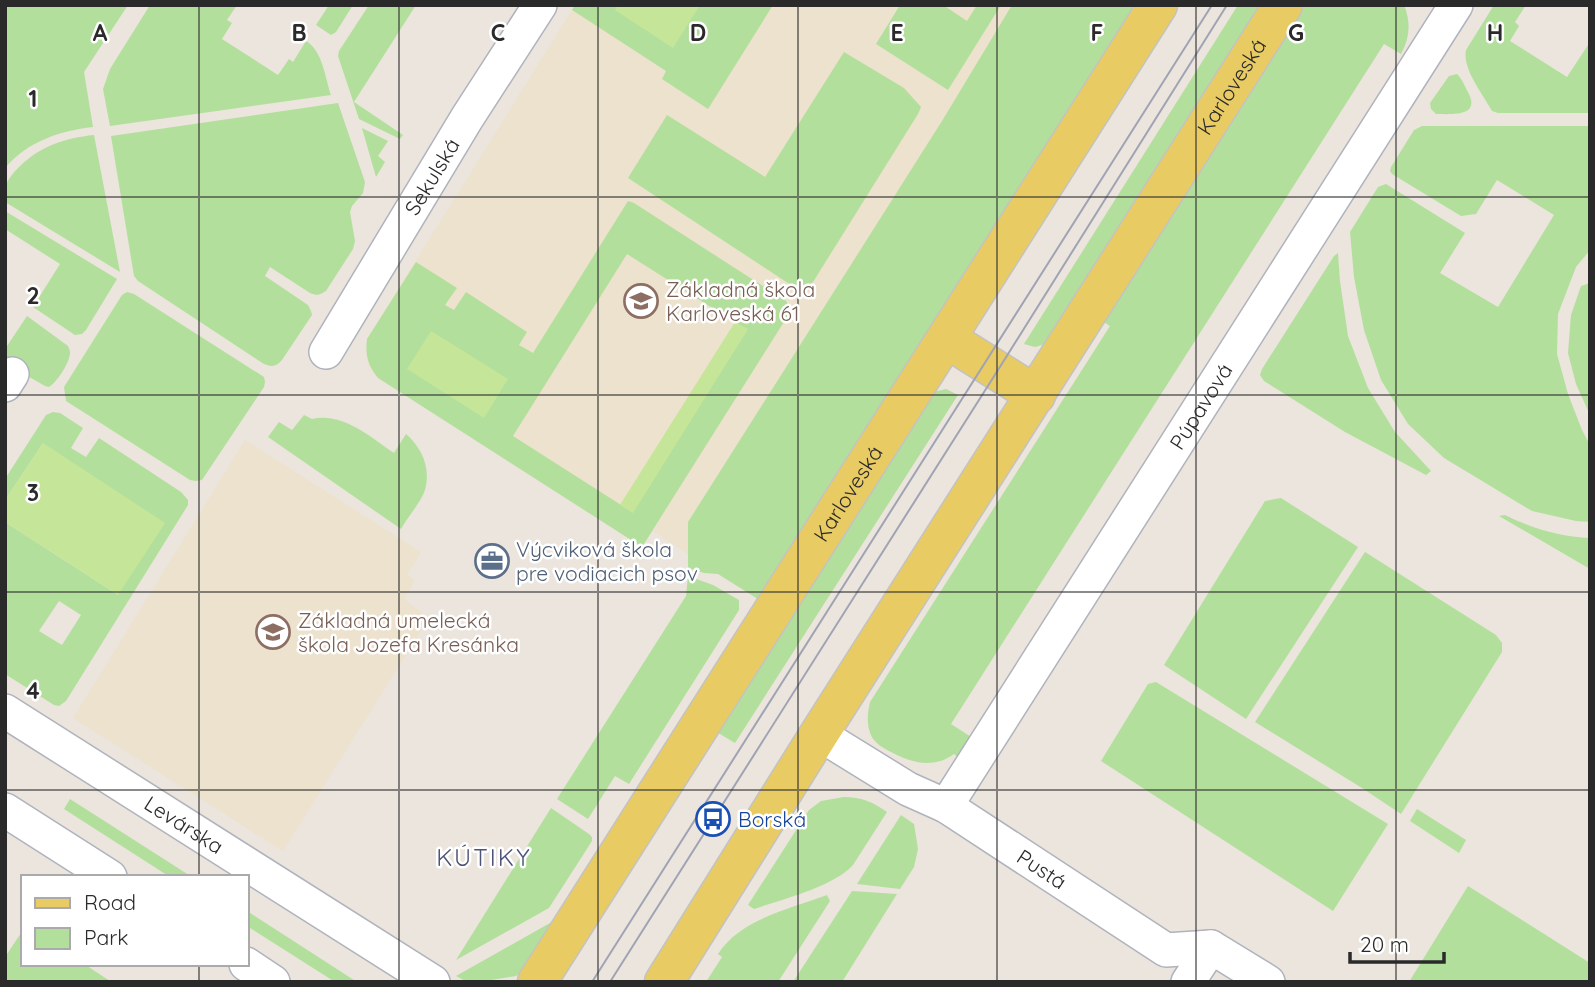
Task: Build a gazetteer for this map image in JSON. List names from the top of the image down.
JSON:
{
  "streets": {
    "main road": ["Karloveská"],
    "street": [
      "Sekulská",
      "Púpavová",
      "Levárska",
      "Pustá"
    ]
  },
  "crossings": [
    ["Karloveská", "Pustá"],
    ["Púpavová", "Pustá"]
  ],
  "districts": ["KÚTIKY"],
  "places": {
    "school or university": ["Základná škola Karloveská 61", "Základná umelecká škola Jozefa Kresánka"],
    "office": ["Výcviková škola pre vodiacich psov"],
    "bus stop": ["Borská"]
  },
  "legend": ["Road", "Park"],
  "scale_bar": "20 m",
  "grid": {
    "columns": [
      "A",
      "B",
      "C",
      "D",
      "E",
      "F",
      "G",
      "H"
    ],
    "rows": [
      "1",
      "2",
      "3",
      "4"
    ]
  }
}
